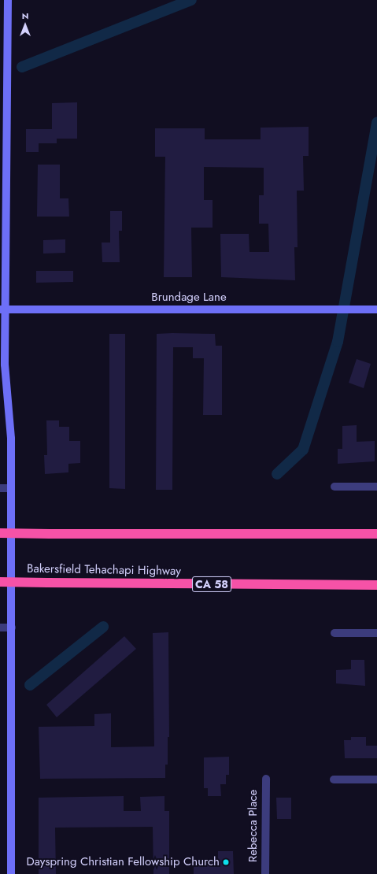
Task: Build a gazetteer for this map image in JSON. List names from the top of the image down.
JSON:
{
  "streets": {
    "highway": ["Bakersfield Tehachapi Highway", "CA 58"],
    "street": ["Brundage Lane", "Rebecca Place"]
  },
  "places": ["Dayspring Christian Fellowship Church"],
  "north": "top"
}
